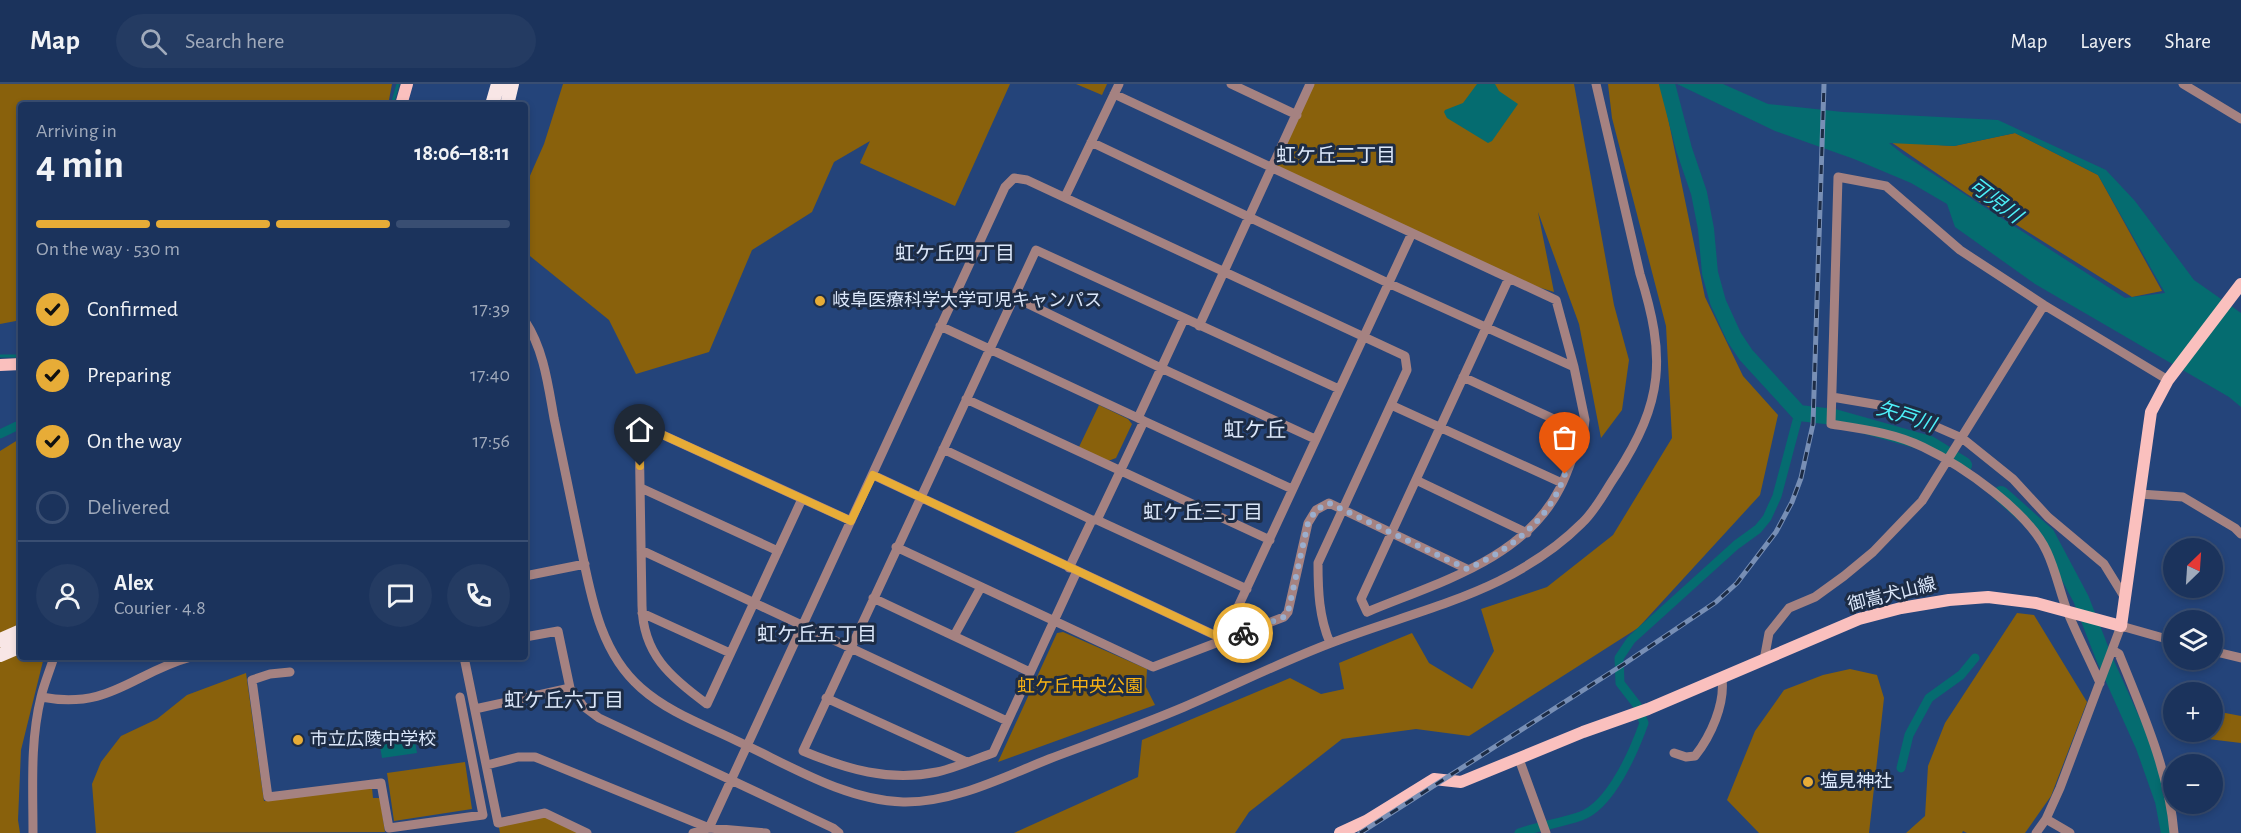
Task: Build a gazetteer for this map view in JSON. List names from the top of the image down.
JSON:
{
  "streets": {
    "main road": ["御嵩犬山線"]
  },
  "districts": [
    "虹ケ丘二丁目",
    "虹ケ丘四丁目",
    "虹ケ丘",
    "虹ケ丘三丁目",
    "虹ケ丘五丁目",
    "虹ケ丘六丁目"
  ],
  "water": ["可児川", "矢戸川"],
  "parks": ["虹ケ丘中央公園"],
  "places": ["岐阜医療科学大学可児キャンパス", "市立広陵中学校", "塩見神社"],
  "north": "top right",
  "page": {
    "header": "Map",
    "search": "Search here",
    "nav": ["Map", "Layers", "Share"],
    "heading": ["4 min", "Arriving in", "18:06–18:11"],
    "panel": ["Alex", "Courier · 4.8"],
    "bar": "On the way · 530 m",
    "list": [
      ["Confirmed", "17:39"],
      ["Preparing", "17:40"],
      ["On the way", "17:56"],
      "Delivered"
    ],
    "map_buttons": ["+", "−"]
  }
}
